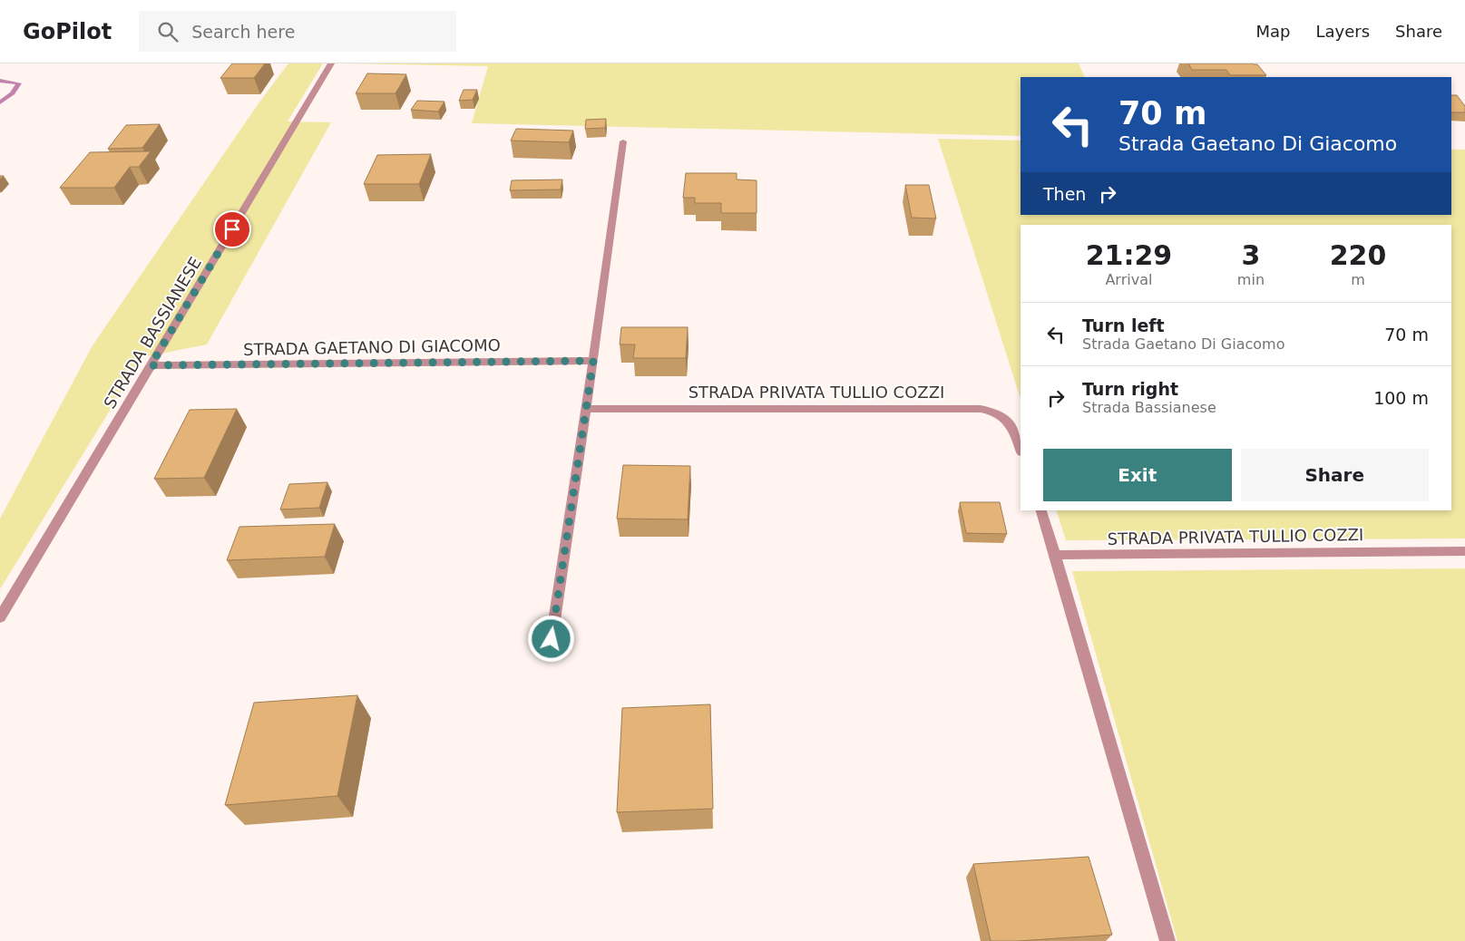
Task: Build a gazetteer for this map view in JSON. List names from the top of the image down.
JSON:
{
  "streets": {
    "street": ["STRADA BASSIANESE", "STRADA GAETANO DI GIACOMO", "STRADA PRIVATA TULLIO COZZI"]
  },
  "crossings": [
    ["STRADA BASSIANESE", "STRADA GAETANO DI GIACOMO"]
  ],
  "page": {
    "header": "GoPilot",
    "search": "Search here",
    "nav": ["Map", "Layers", "Share"],
    "turn": ["70 m", "Strada Gaetano Di Giacomo"],
    "then": "Then",
    "eta": [
      "21:29",
      "Arrival",
      "3",
      "min",
      "220",
      "m"
    ],
    "list": [
      {
        "name": "Turn left",
        "note": "Strada Gaetano Di Giacomo",
        "value": "70 m"
      },
      {
        "name": "Turn right",
        "note": "Strada Bassianese",
        "value": "100 m"
      }
    ],
    "buttons": ["Exit", "Share"]
  }
}
